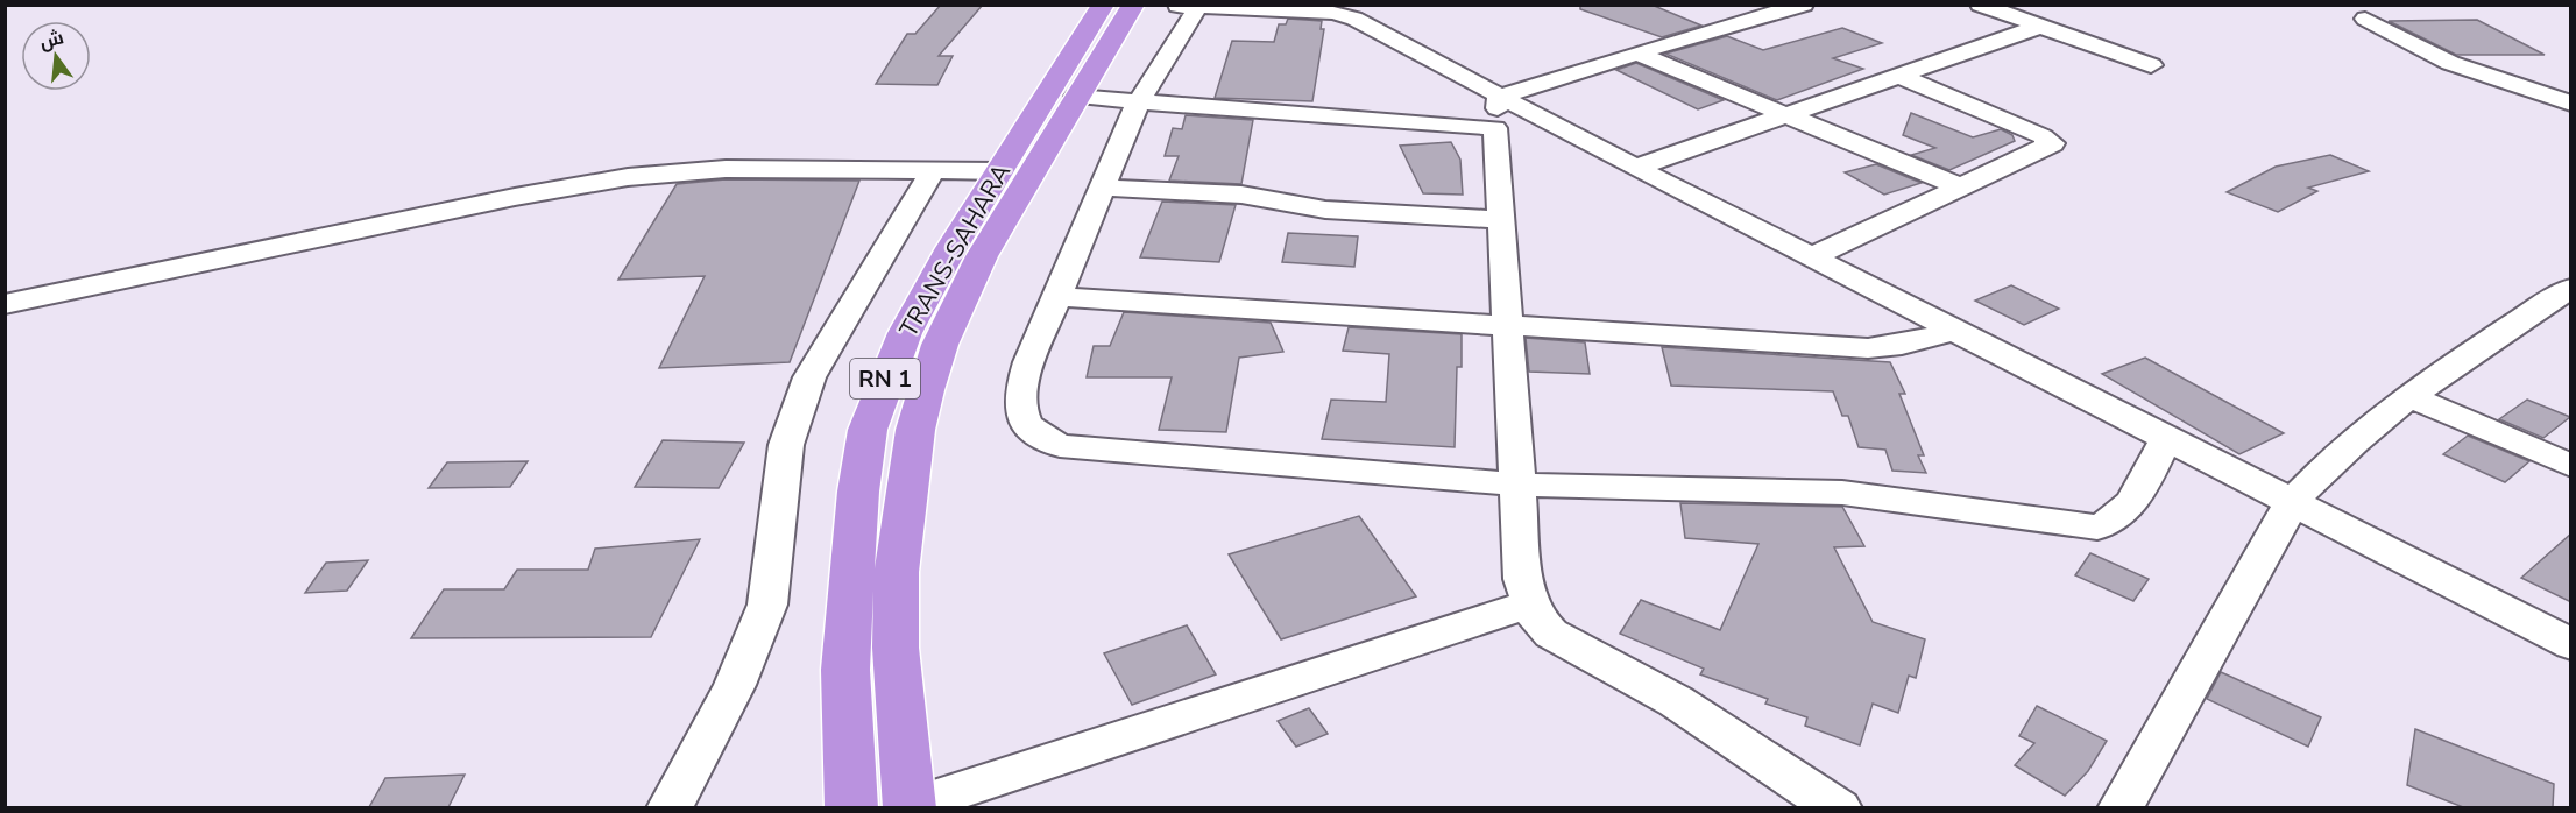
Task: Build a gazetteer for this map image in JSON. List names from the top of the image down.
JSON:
{
  "streets": {
    "highway": ["TRANS-SAHARA", "RN 1"]
  },
  "north": "top"
}
